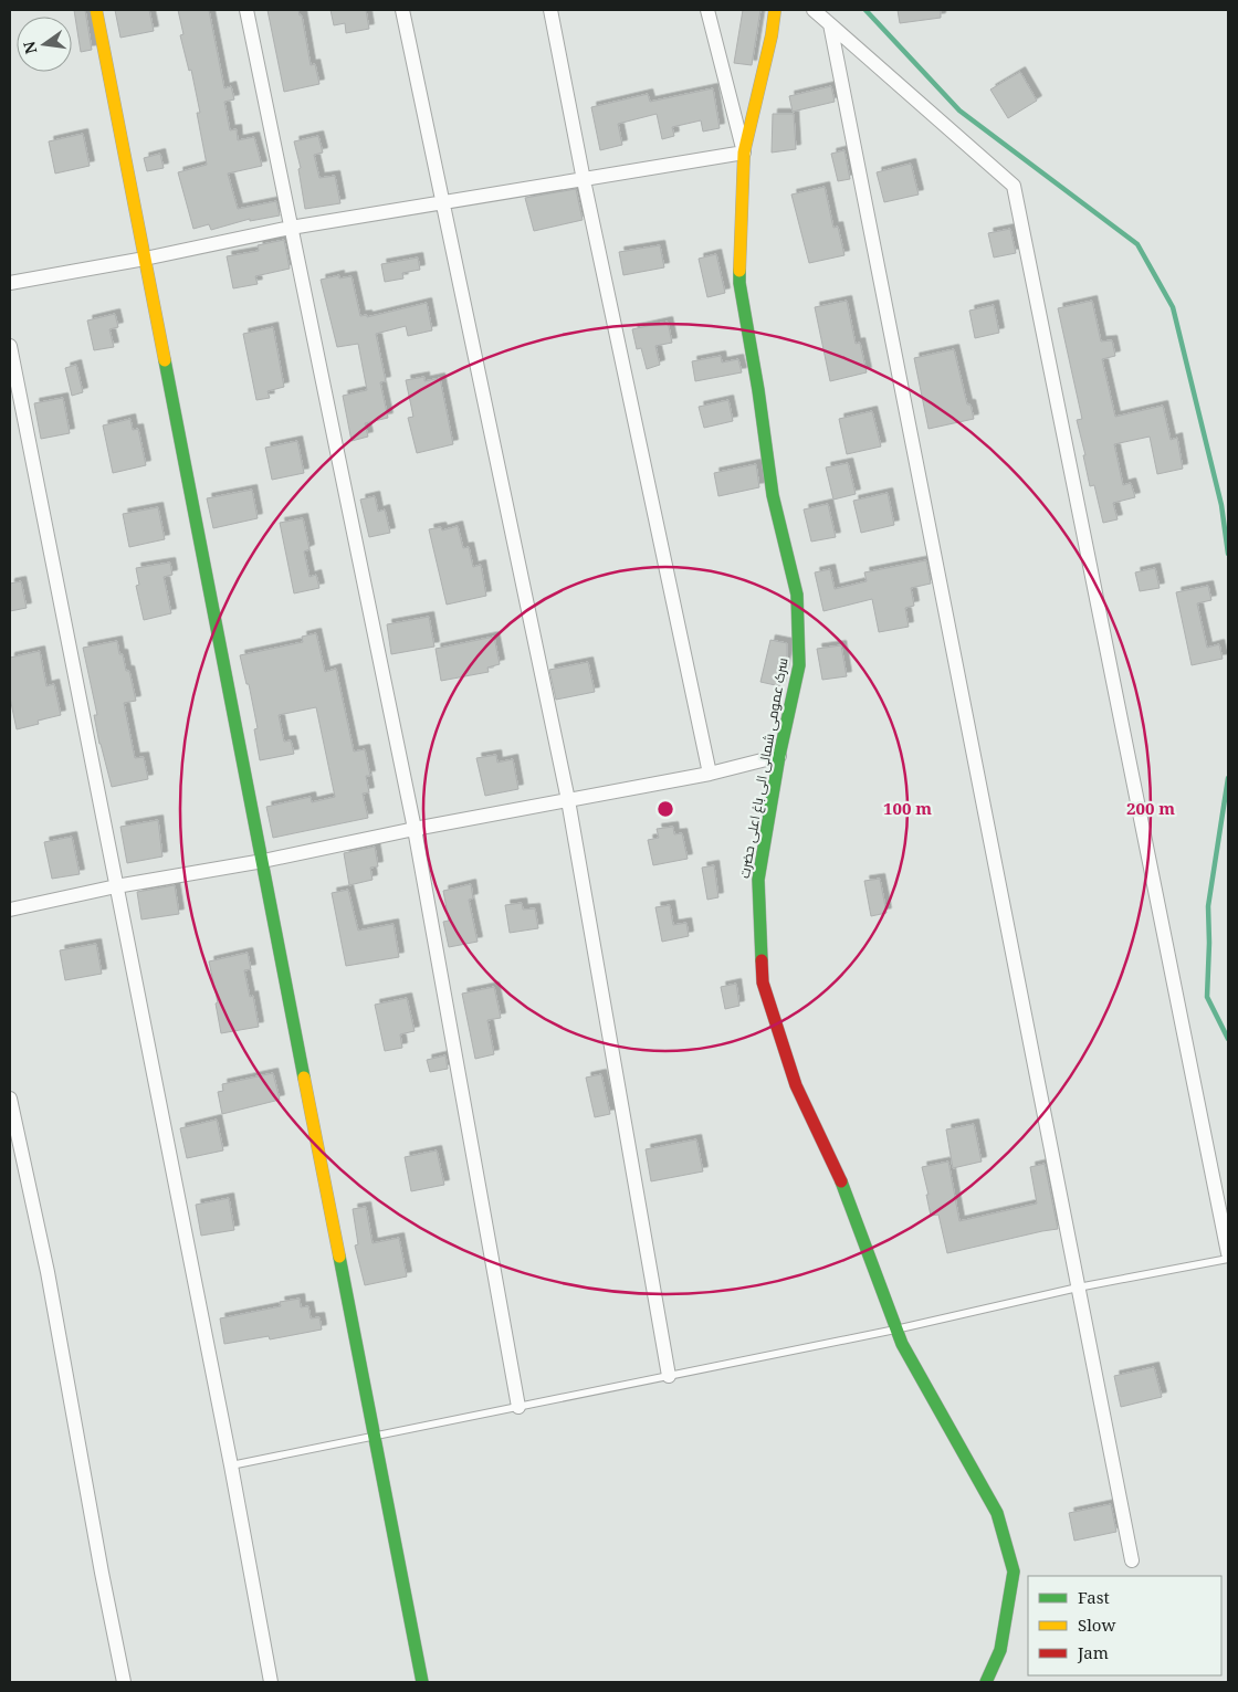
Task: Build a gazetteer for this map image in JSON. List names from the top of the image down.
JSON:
{
  "streets": {
    "street": ["سرک عمومی شمالی الی باغ اعلی حضرت"]
  },
  "legend": ["Fast", "Slow", "Jam"],
  "north": "left",
  "rings": ["100 m", "200 m"]
}
